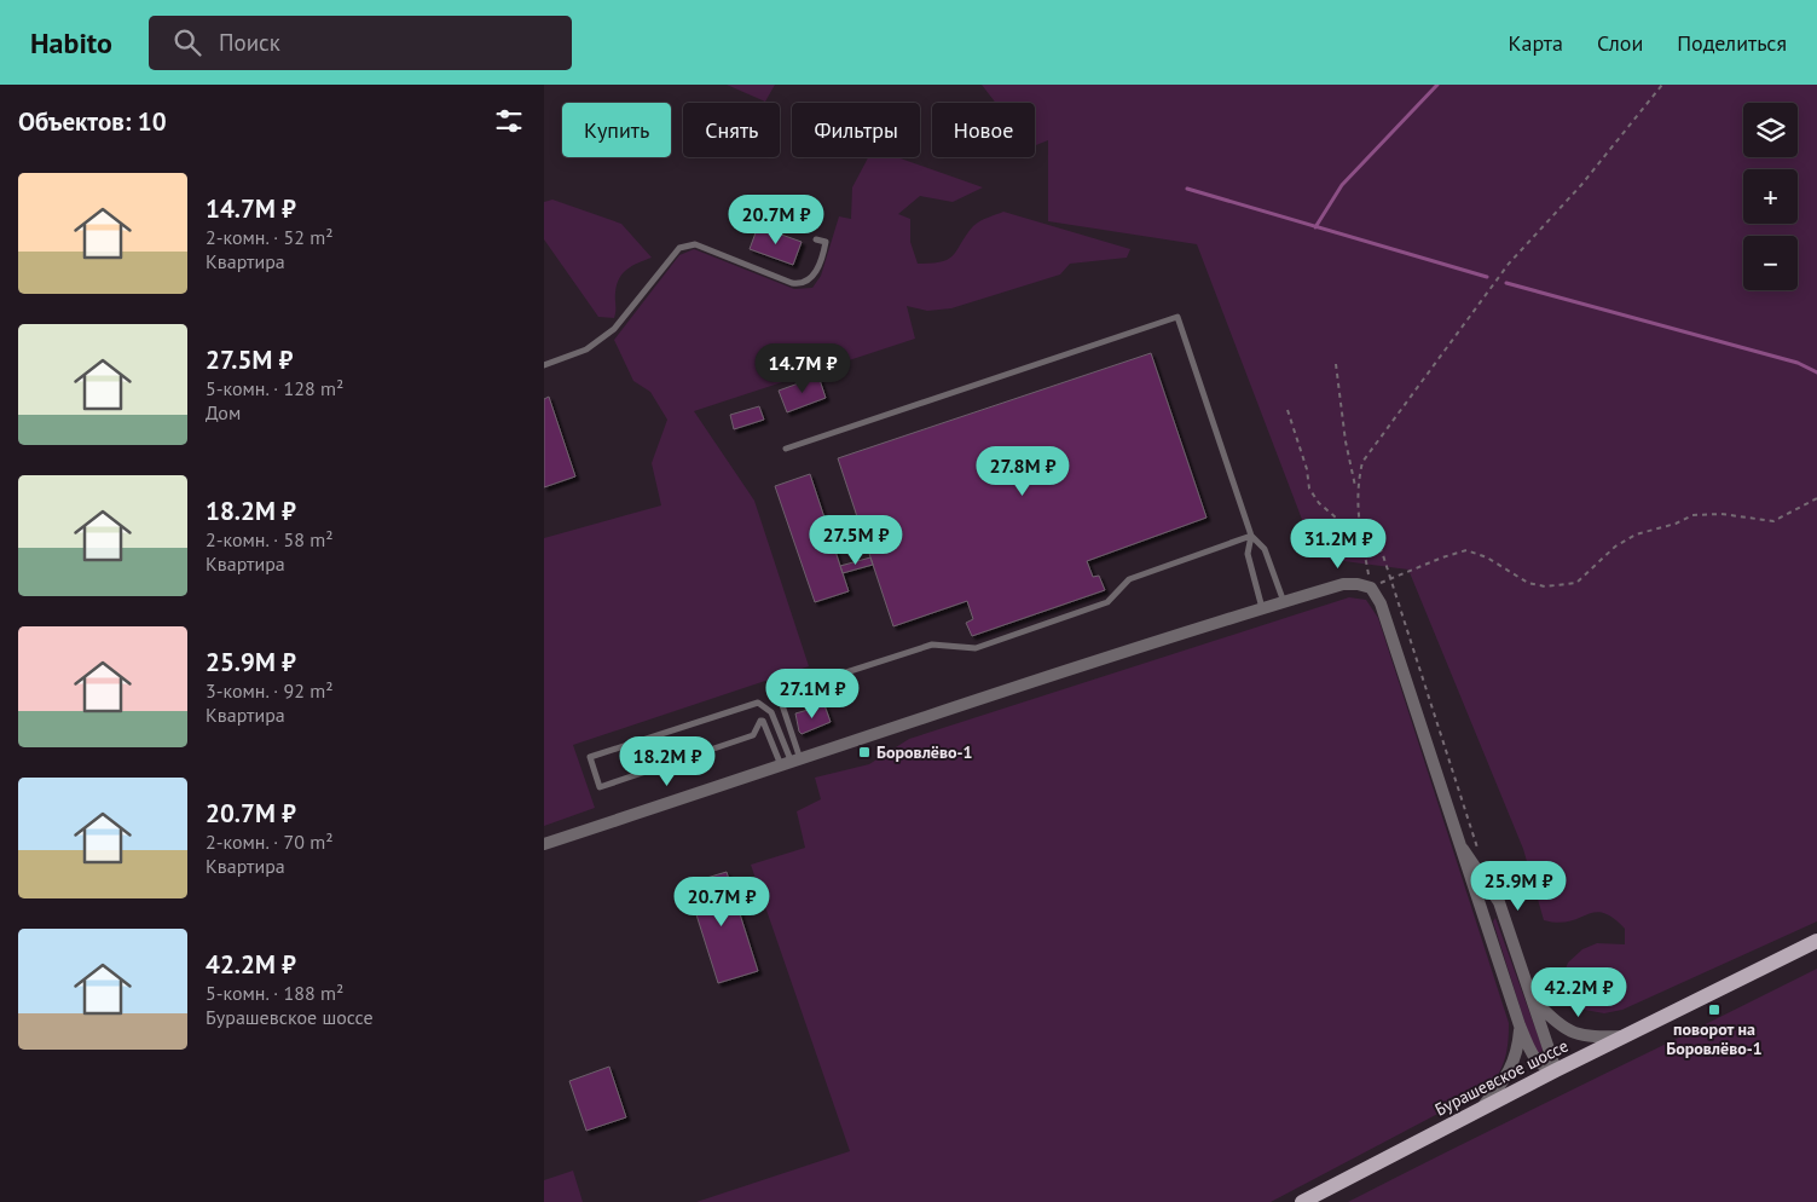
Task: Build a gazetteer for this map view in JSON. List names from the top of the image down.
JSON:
{
  "streets": {
    "main road": ["Бурашевское шоссе"]
  },
  "places": {
    "transit": ["Боровлёво-1", "поворот на Боровлёво-1"]
  },
  "page": {
    "header": "Habito",
    "search": "Поиск",
    "nav": ["Карта", "Слои", "Поделиться"],
    "heading": "Объектов: 10",
    "map_buttons": ["+", "−"],
    "chip": [
      "Купить",
      "Снять",
      "Фильтры",
      "Новое"
    ],
    "list": [
      {
        "name": "14.7M ₽",
        "note": "2-комн. · 52 m² · Квартира"
      },
      {
        "name": "27.5M ₽",
        "note": "5-комн. · 128 m² · Дом"
      },
      {
        "name": "18.2M ₽",
        "note": "2-комн. · 58 m² · Квартира"
      },
      {
        "name": "25.9M ₽",
        "note": "3-комн. · 92 m² · Квартира"
      },
      {
        "name": "20.7M ₽",
        "note": "2-комн. · 70 m² · Квартира"
      },
      {
        "name": "42.2M ₽",
        "note": "5-комн. · 188 m² · Бурашевское шоссе"
      }
    ],
    "price": [
      "20.7M ₽",
      "14.7M ₽",
      "27.8M ₽",
      "27.5M ₽",
      "31.2M ₽",
      "27.1M ₽",
      "18.2M ₽",
      "25.9M ₽",
      "20.7M ₽",
      "42.2M ₽"
    ]
  }
}
